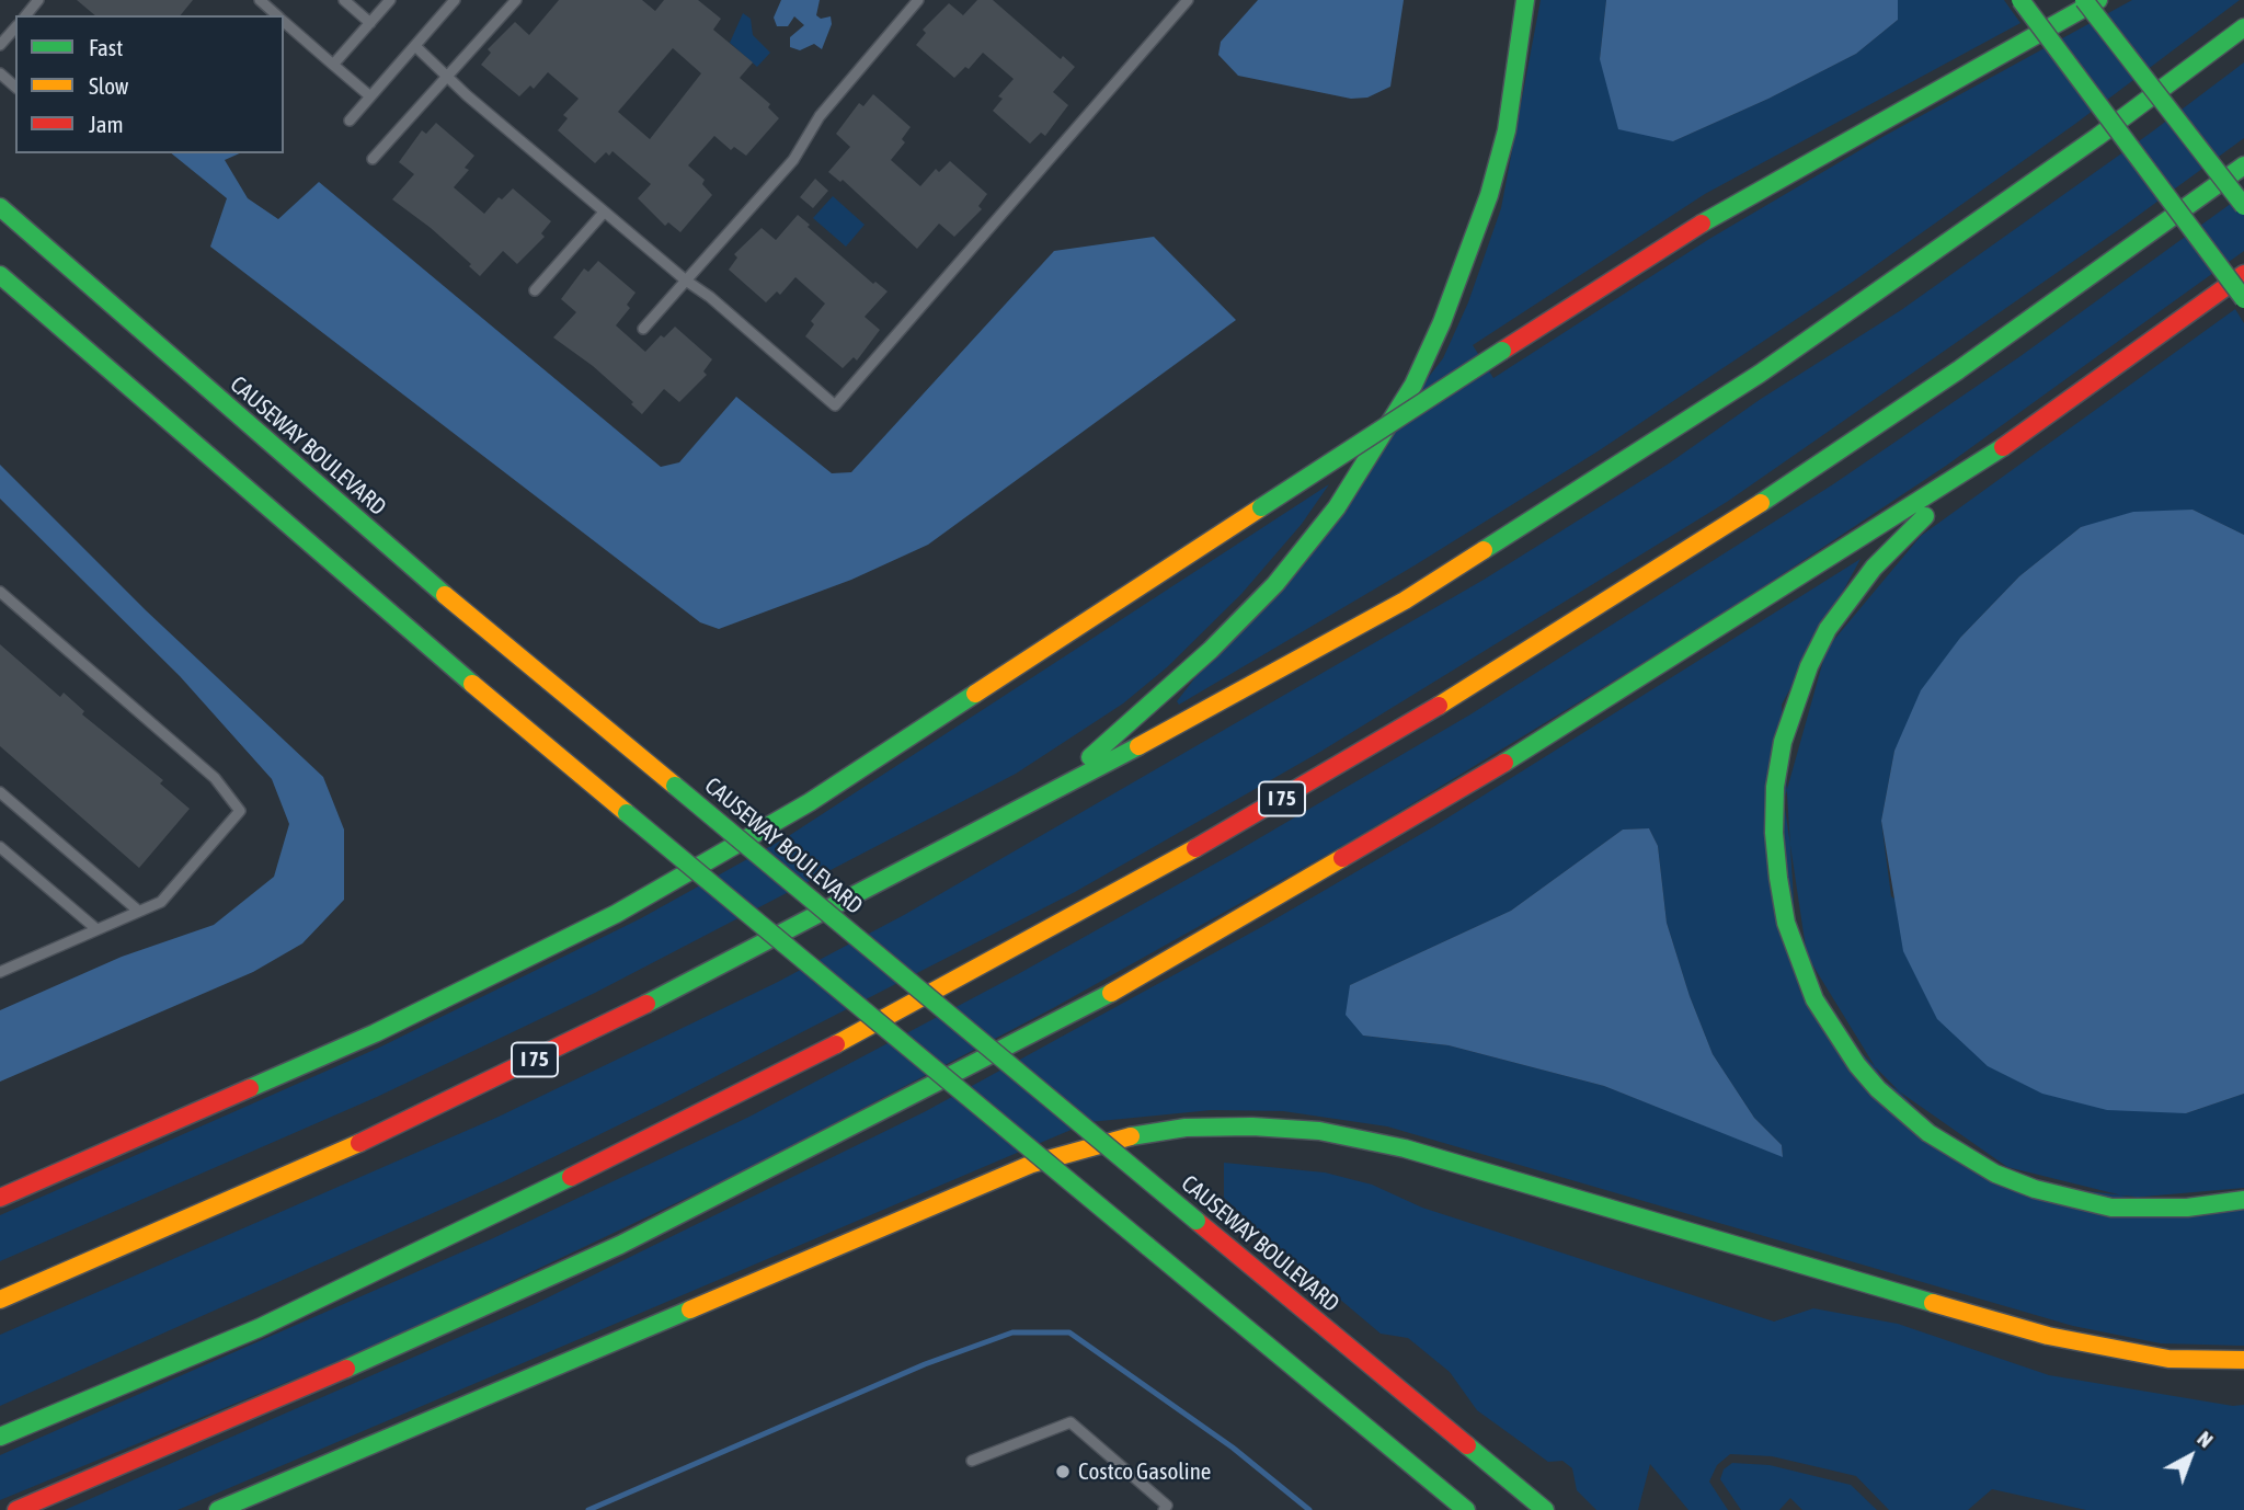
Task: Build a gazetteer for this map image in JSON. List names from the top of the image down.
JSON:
{
  "streets": {
    "main road": ["CAUSEWAY BOULEVARD", "I 75"]
  },
  "places": ["Costco Gasoline"],
  "legend": ["Fast", "Slow", "Jam"],
  "north": "top right"
}
